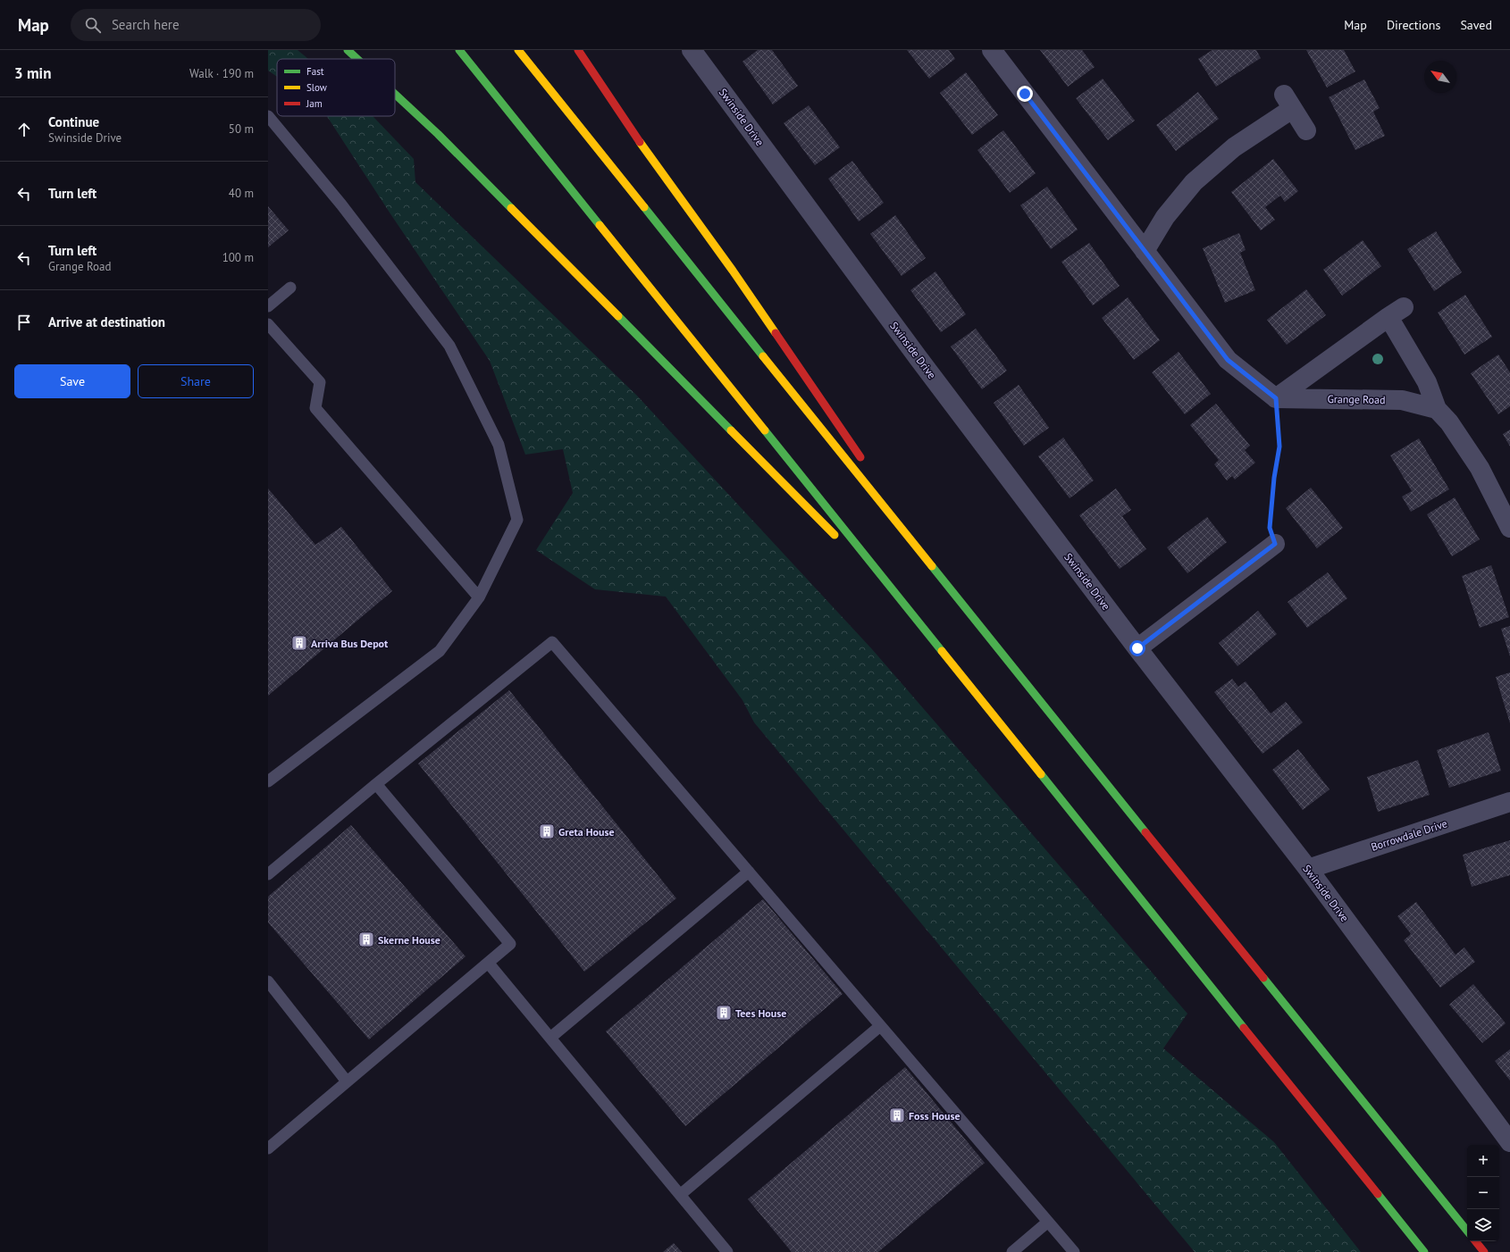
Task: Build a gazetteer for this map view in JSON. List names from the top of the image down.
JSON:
{
  "streets": {
    "street": ["Swinside Drive", "Grange Road", "Borrowdale Drive"]
  },
  "crossings": [
    ["Swinside Drive", "Borrowdale Drive"]
  ],
  "places": {
    "building": [
      "Arriva Bus Depot",
      "Greta House",
      "Skerne House",
      "Tees House",
      "Foss House"
    ]
  },
  "legend": ["Fast", "Slow", "Jam"],
  "north": "top left",
  "page": {
    "header": "Map",
    "search": "Search here",
    "nav": ["Map", "Directions", "Saved"],
    "heading": ["3 min", "Walk · 190 m"],
    "list": [
      ["Continue", "Swinside Drive", "50 m"],
      ["Turn left", "40 m"],
      ["Turn left", "Grange Road", "100 m"],
      "Arrive at destination"
    ],
    "buttons": ["Save", "Share"],
    "map_buttons": ["+", "−"]
  }
}
